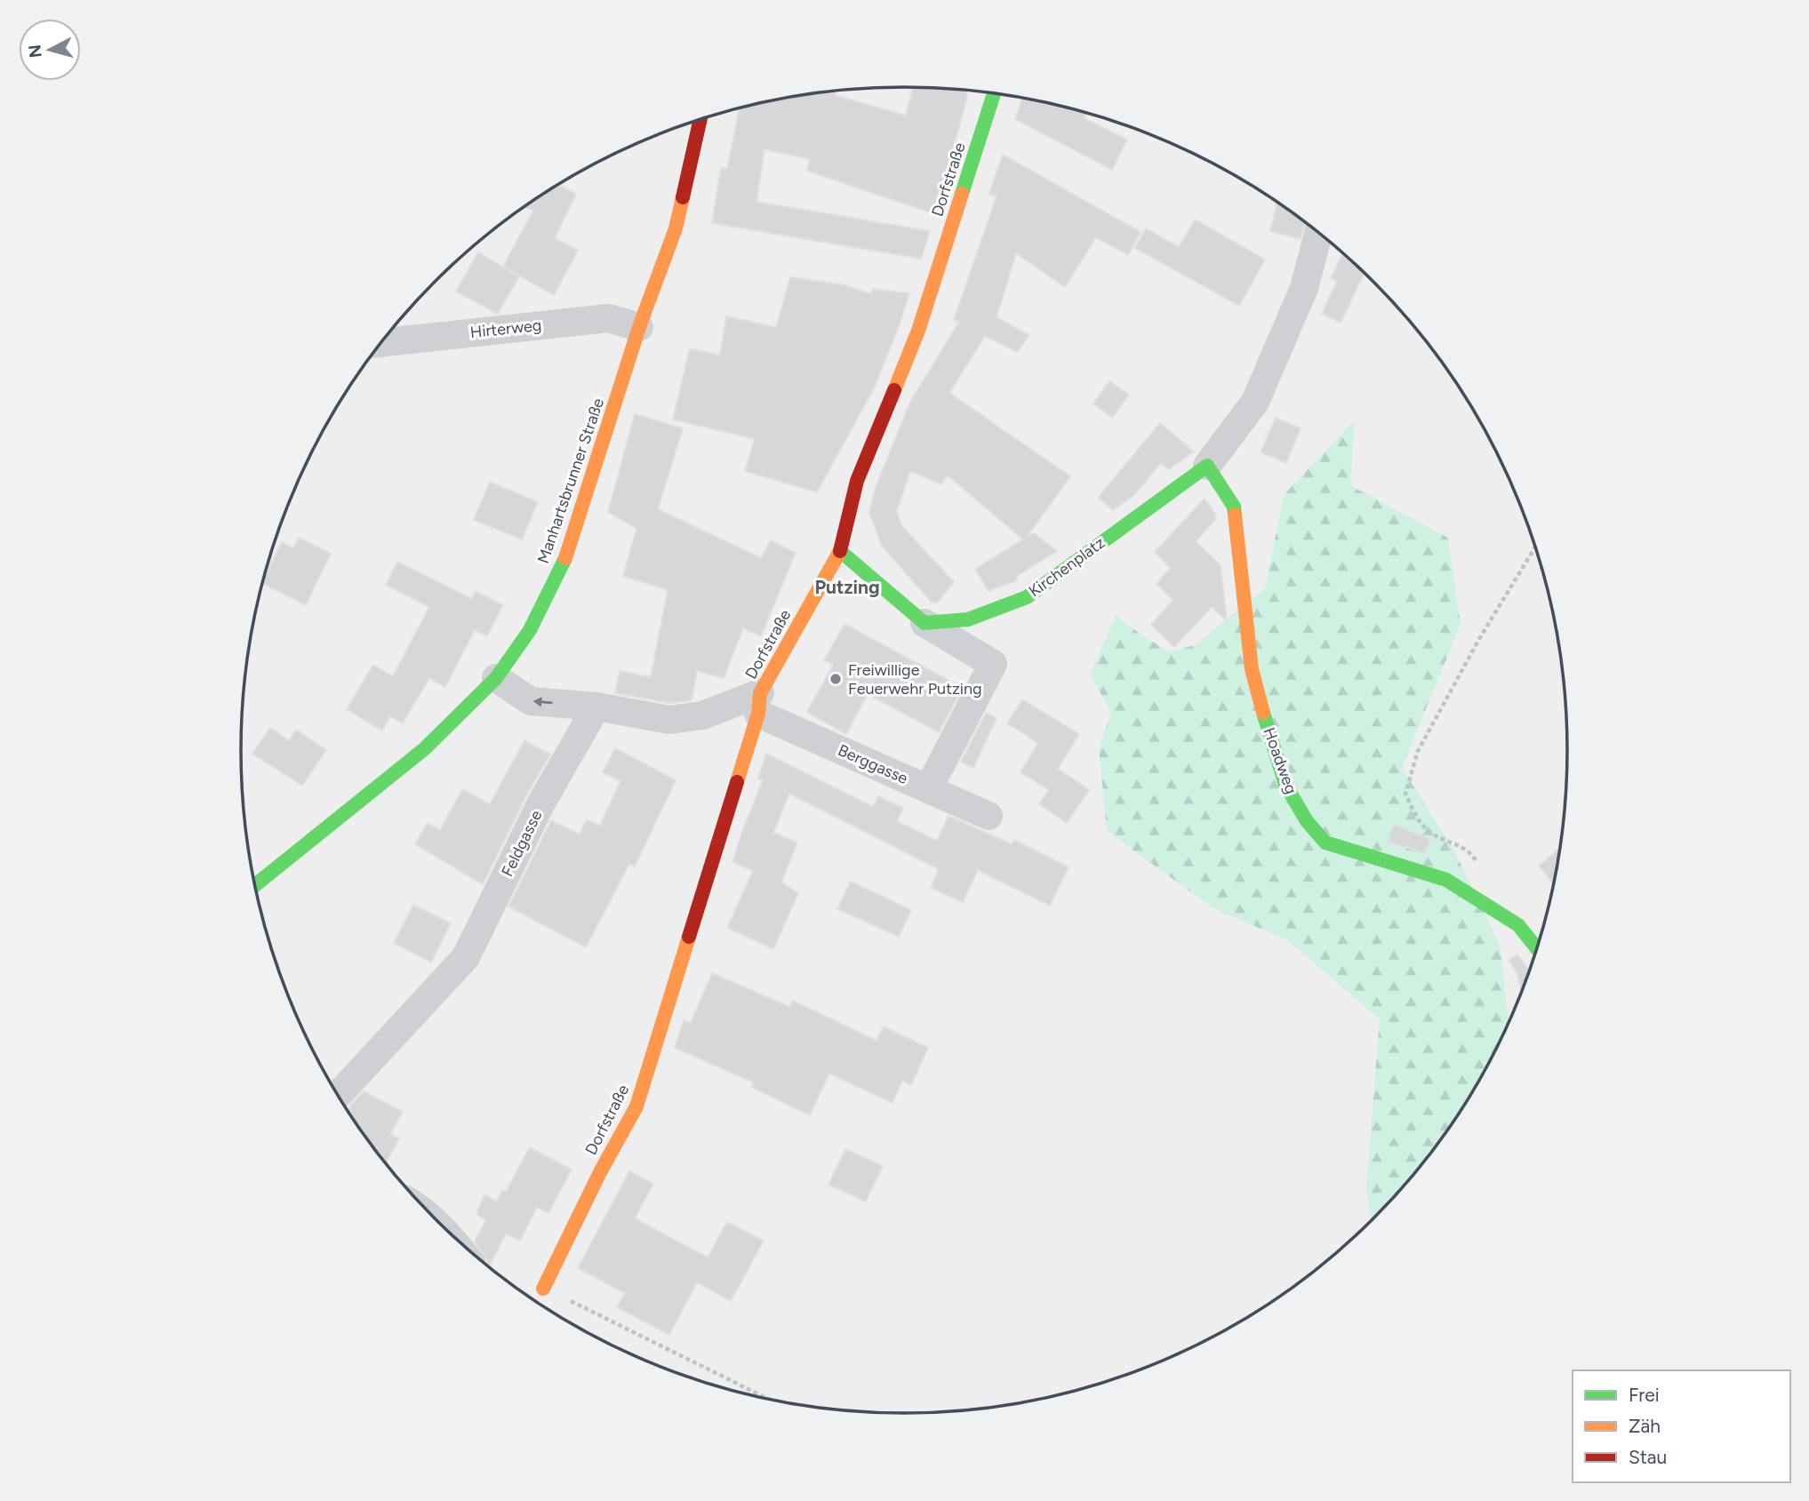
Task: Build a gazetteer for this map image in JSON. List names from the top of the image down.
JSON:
{
  "streets": {
    "street": [
      "Dorfstraße",
      "Hirterweg",
      "Manhartsbrunner Straße",
      "Kirchenplatz",
      "Hoadweg",
      "Berggasse",
      "Feldgasse"
    ]
  },
  "crossings": [
    ["Dorfstraße", "Berggasse"],
    ["Hirterweg", "Manhartsbrunner Straße"],
    ["Kirchenplatz", "Hoadweg"]
  ],
  "districts": ["Putzing"],
  "places": ["Freiwillige Feuerwehr Putzing"],
  "legend": ["Frei", "Zäh", "Stau"],
  "north": "left"
}
